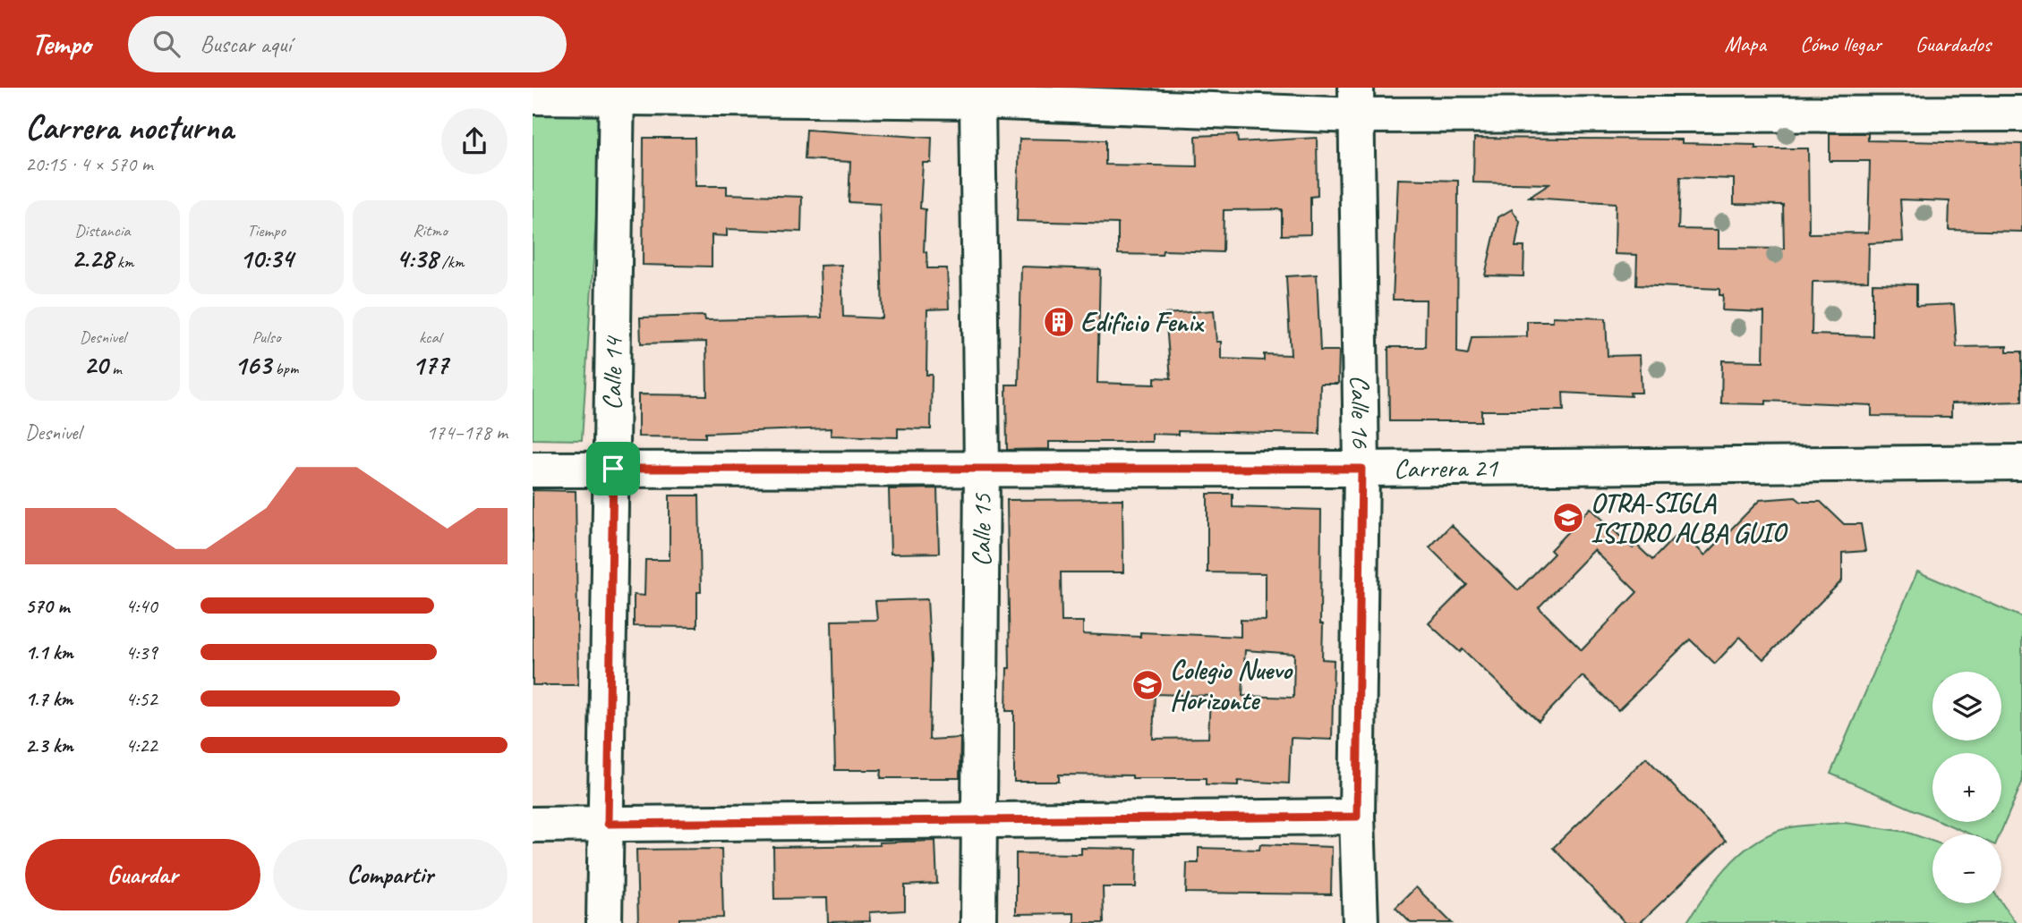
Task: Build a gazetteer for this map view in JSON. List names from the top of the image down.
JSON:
{
  "streets": {
    "street": [
      "Calle 14",
      "Calle 16",
      "Carrera 21",
      "Calle 15"
    ]
  },
  "crossings": [
    ["Calle 14", "Carrera 21"],
    ["Calle 16", "Carrera 21"],
    ["Carrera 21", "Calle 15"]
  ],
  "places": {
    "building": ["Edificio Fenix"],
    "school or university": ["OTRA-SIGLA ISIDRO ALBA GUIO", "Colegio Nuevo Horizonte"]
  },
  "page": {
    "header": "Tempo",
    "search": "Buscar aquí",
    "nav": ["Mapa", "Cómo llegar", "Guardados"],
    "heading": ["Carrera nocturna", "20:15 · 4 × 570 m"],
    "stats": [
      ["Distancia", "2.28 km"],
      ["Tiempo", "10:34"],
      ["Ritmo", "4:38 /km"],
      ["Desnivel", "20 m"],
      ["Pulso", "163 bpm"],
      ["kcal", "177"]
    ],
    "chart": ["Desnivel", "174–178 m"],
    "list": [
      {
        "name": "570 m",
        "note": "4:40"
      },
      {
        "name": "1.1 km",
        "note": "4:39"
      },
      {
        "name": "1.7 km",
        "note": "4:52"
      },
      {
        "name": "2.3 km",
        "note": "4:22"
      }
    ],
    "map_buttons": ["+", "−"],
    "buttons": ["Guardar", "Compartir"]
  }
}
